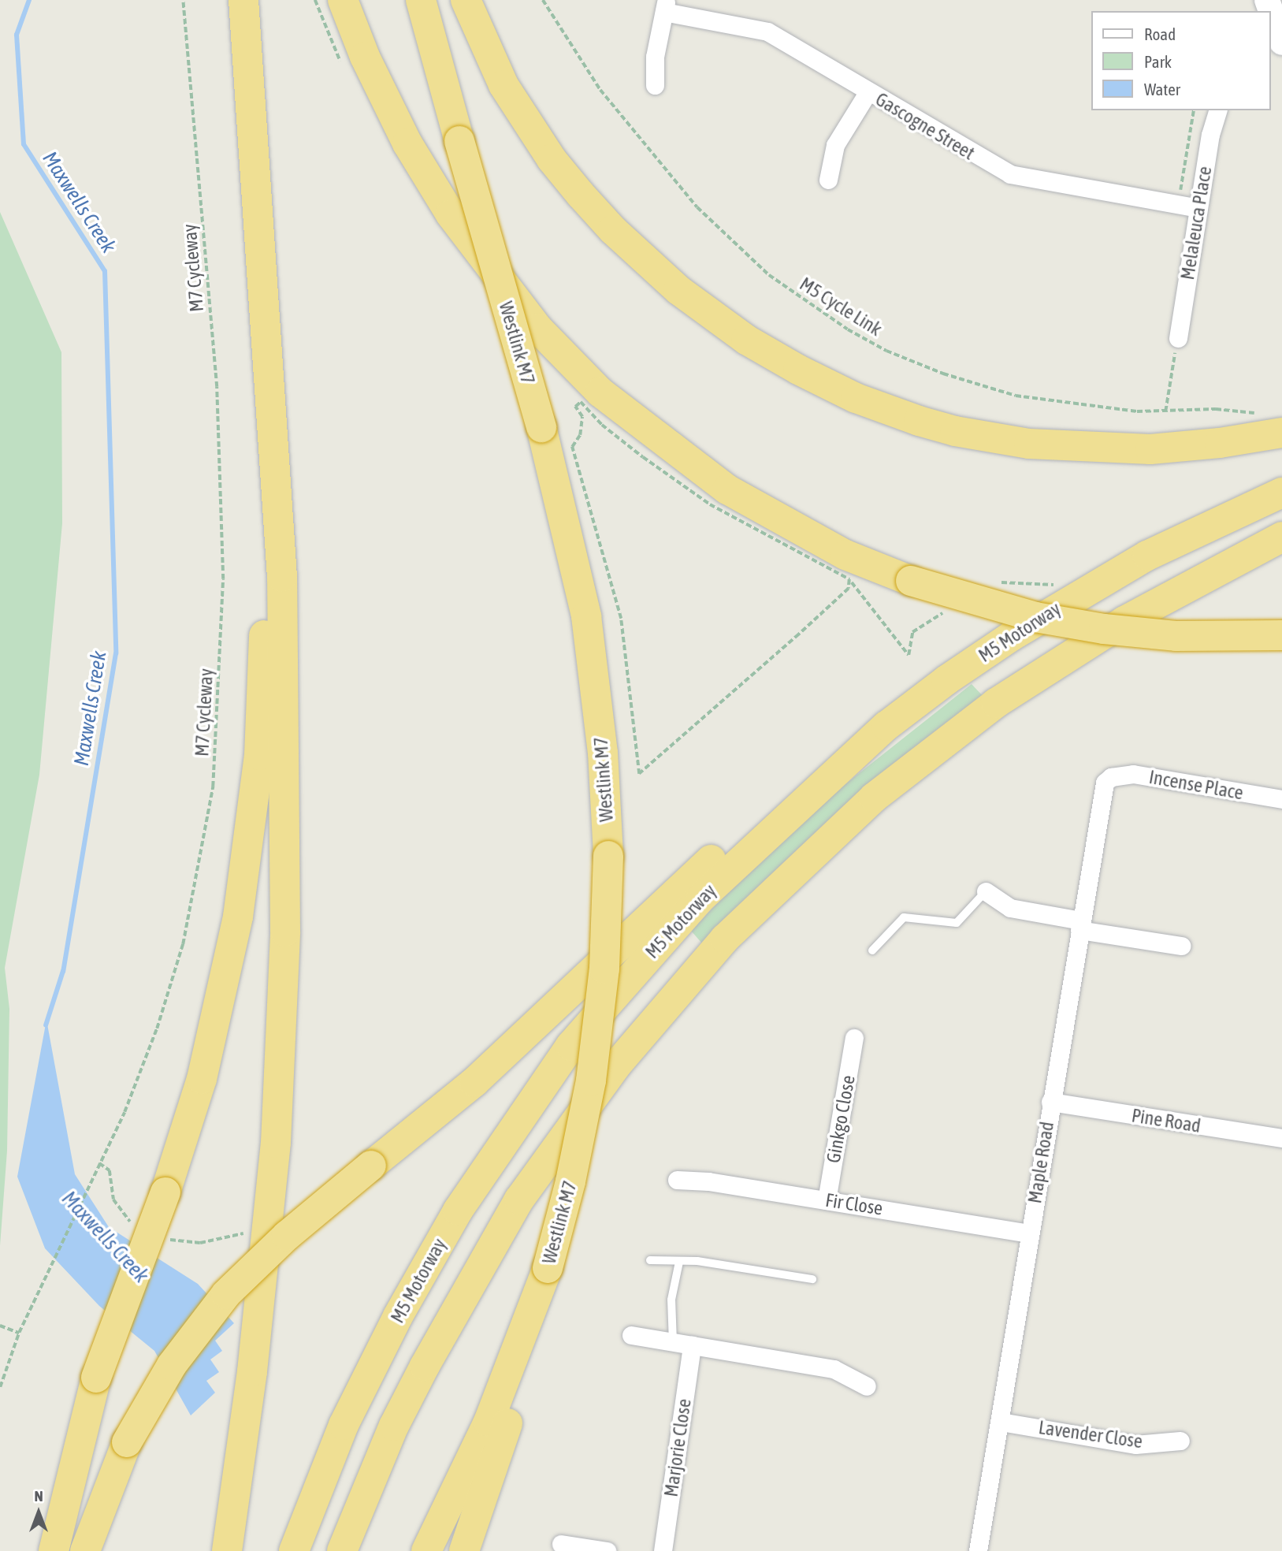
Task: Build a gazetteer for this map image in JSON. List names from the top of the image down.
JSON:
{
  "streets": {
    "highway": ["Westlink M7", "M5 Motorway"],
    "street": [
      "Gascogne Street",
      "Melaleuca Place",
      "Incense Place",
      "Ginkgo Close",
      "Pine Road",
      "Maple Road",
      "Fir Close",
      "Lavender Close",
      "Marjorie Close"
    ],
    "path": ["M7 Cycleway", "M5 Cycle Link"]
  },
  "crossings": [
    ["Gascogne Street", "Melaleuca Place"],
    ["Incense Place", "Maple Road"],
    ["Ginkgo Close", "Fir Close"],
    ["Pine Road", "Maple Road"],
    ["Maple Road", "Fir Close"],
    ["Maple Road", "Lavender Close"]
  ],
  "water": ["Maxwells Creek"],
  "legend": ["Road", "Park", "Water"],
  "north": "top"
}
